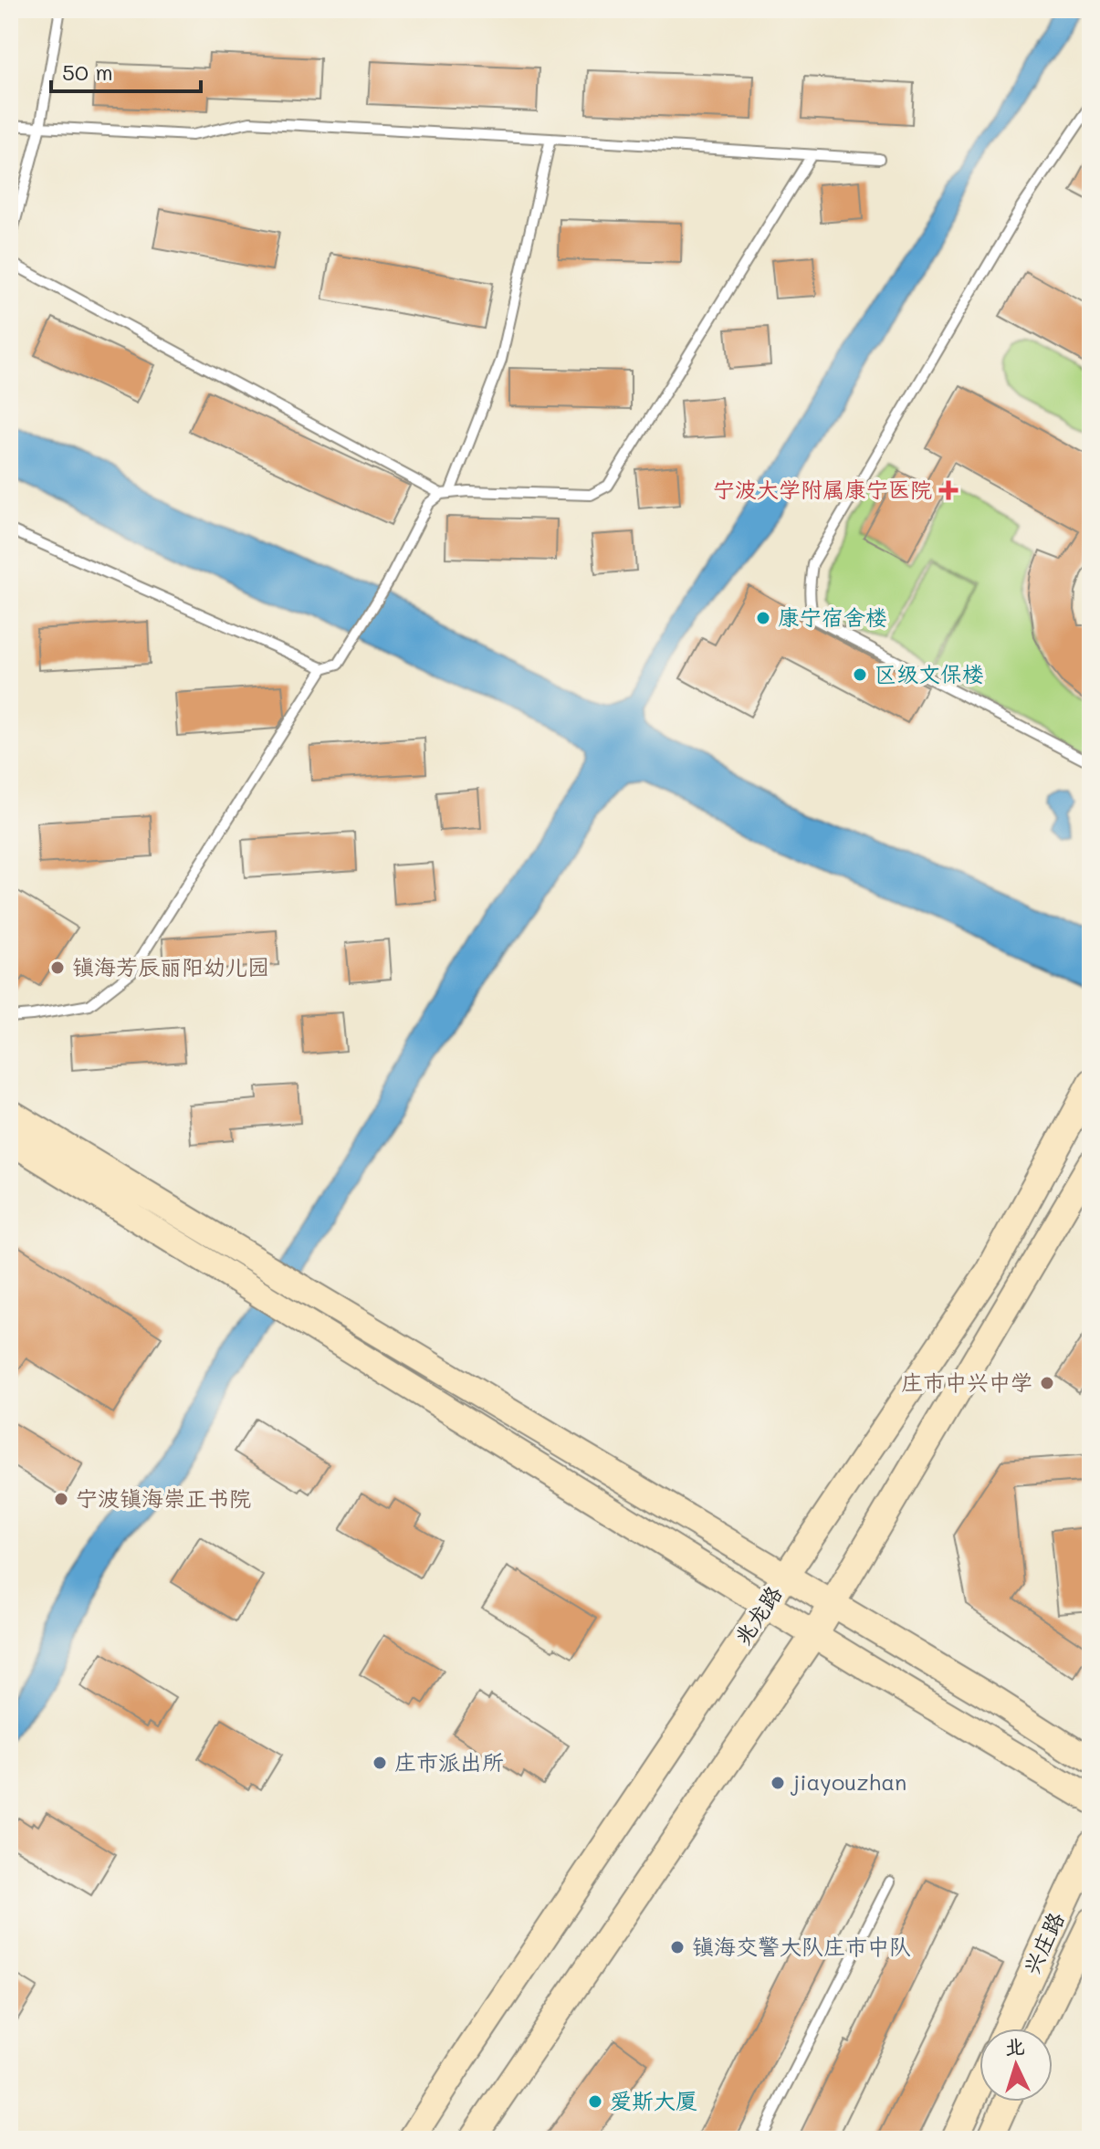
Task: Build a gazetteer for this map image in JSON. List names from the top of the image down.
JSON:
{
  "streets": {
    "street": ["兆龙路", "兴庄路"]
  },
  "places": {
    "health": ["宁波大学附属康宁医院"],
    "other": [
      "康宁宿舍楼",
      "区级文保楼",
      "镇海芳辰丽阳幼儿园",
      "庄市中兴中学",
      "宁波镇海崇正书院",
      "庄市派出所",
      "jiayouzhan",
      "镇海交警大队庄市中队",
      "爱斯大厦"
    ]
  },
  "scale_bar": "50 m",
  "north": "top"
}
